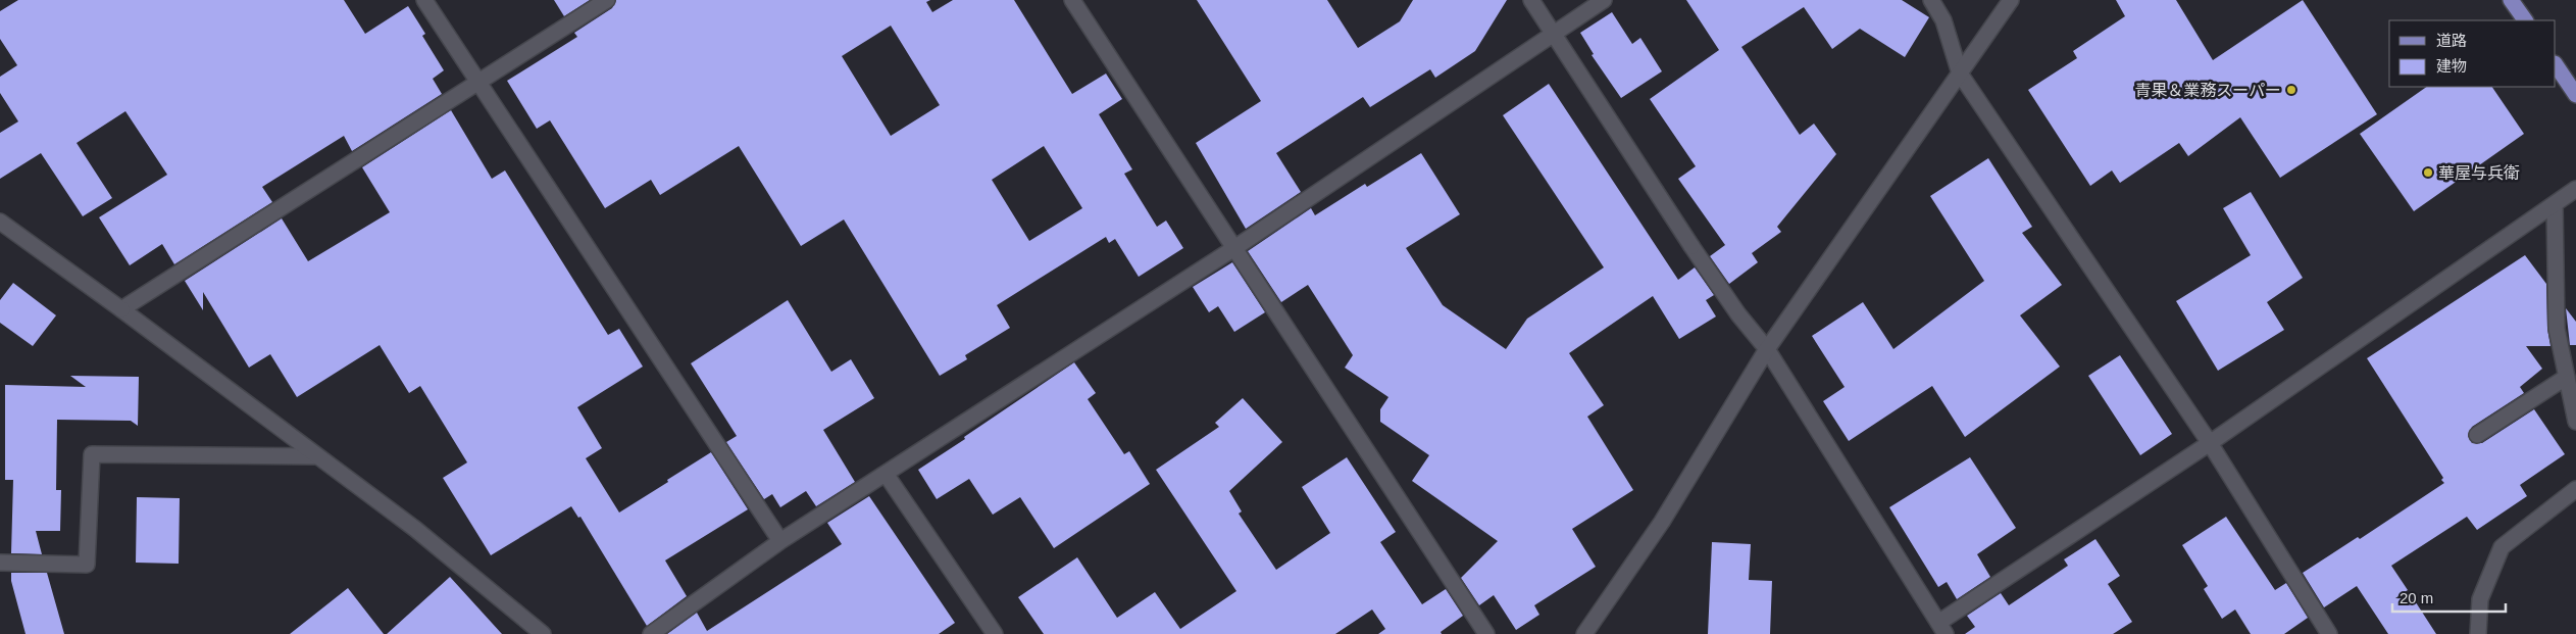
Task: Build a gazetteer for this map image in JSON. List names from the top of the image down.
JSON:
{
  "places": ["青果＆業務スーパー", "華屋与兵衛"],
  "legend": ["道路", "建物"],
  "scale_bar": "20 m"
}
